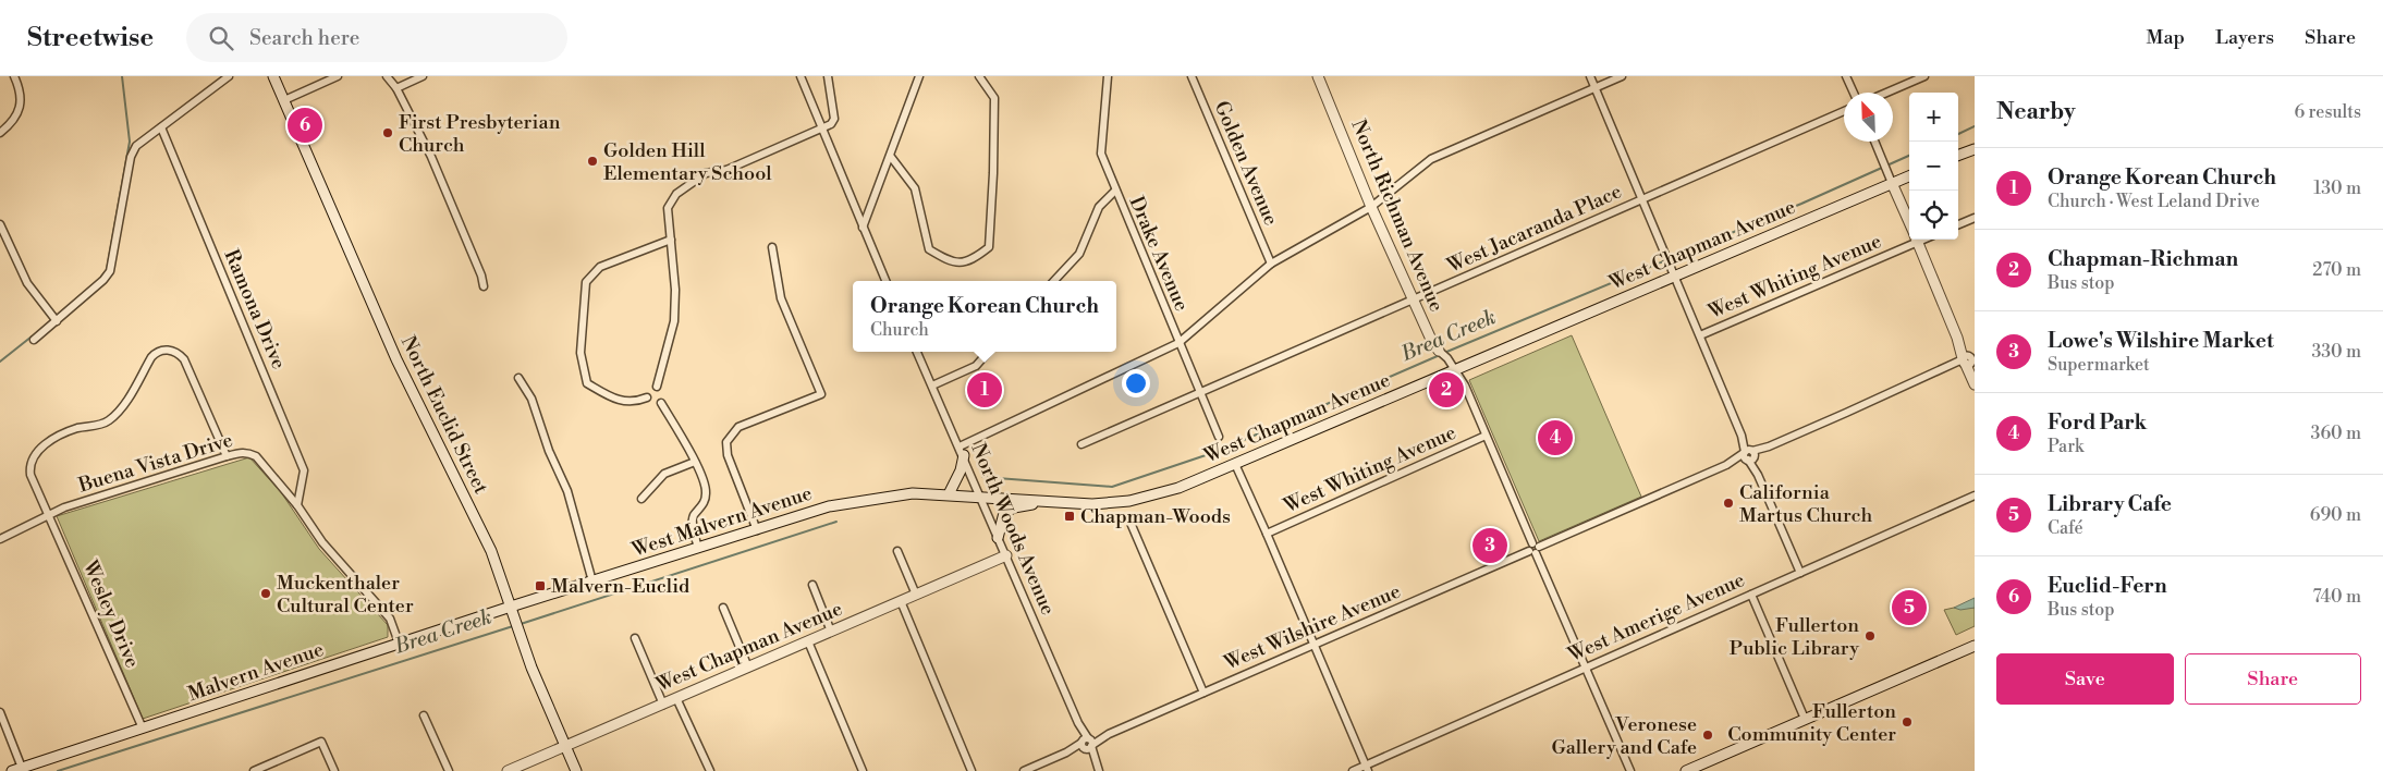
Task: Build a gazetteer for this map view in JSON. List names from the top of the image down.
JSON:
{
  "streets": {
    "main road": [
      "North Richman Avenue",
      "West Chapman Avenue",
      "North Euclid Street",
      "West Malvern Avenue",
      "Malvern Avenue"
    ],
    "street": [
      "Golden Avenue",
      "West Jacaranda Place",
      "Drake Avenue",
      "West Whiting Avenue",
      "Ramona Drive",
      "Buena Vista Drive",
      "North Woods Avenue",
      "Wesley Drive",
      "West Amerige Avenue",
      "West Wilshire Avenue"
    ]
  },
  "crossings": [
    ["North Richman Avenue", "West Jacaranda Place"],
    ["North Richman Avenue", "West Chapman Avenue"],
    ["North Richman Avenue", "West Whiting Avenue"],
    ["North Richman Avenue", "West Amerige Avenue"],
    ["North Richman Avenue", "West Wilshire Avenue"],
    ["West Jacaranda Place", "Drake Avenue"],
    ["West Chapman Avenue", "North Euclid Street"],
    ["West Chapman Avenue", "West Malvern Avenue"],
    ["West Chapman Avenue", "North Woods Avenue"],
    ["Ramona Drive", "Buena Vista Drive"],
    ["North Euclid Street", "West Malvern Avenue"],
    ["North Euclid Street", "Malvern Avenue"],
    ["Buena Vista Drive", "Wesley Drive"],
    ["Buena Vista Drive", "Malvern Avenue"],
    ["West Malvern Avenue", "Malvern Avenue"],
    ["North Woods Avenue", "West Wilshire Avenue"],
    ["Wesley Drive", "Malvern Avenue"]
  ],
  "water": ["Brea Creek"],
  "places": {
    "other": [
      "First Presbyterian Church",
      "Golden Hill Elementary School",
      "California Martus Church",
      "Muckenthaler Cultural Center",
      "Fullerton Public Library",
      "Fullerton Community Center",
      "Veronese Gallery and Cafe"
    ],
    "transit": ["Chapman-Woods", "Malvern-Euclid"]
  },
  "north": "top left",
  "page": {
    "header": "Streetwise",
    "search": "Search here",
    "nav": ["Map", "Layers", "Share"],
    "heading": ["Nearby", "6 results"],
    "map_buttons": ["+", "−"],
    "pins": [
      "6",
      "1",
      "2",
      "4",
      "3",
      "5"
    ],
    "list": [
      {
        "mark": "1",
        "name": "Orange Korean Church",
        "note": "Church · West Leland Drive",
        "value": "130 m"
      },
      {
        "mark": "2",
        "name": "Chapman-Richman",
        "note": "Bus stop",
        "value": "270 m"
      },
      {
        "mark": "3",
        "name": "Lowe's Wilshire Market",
        "note": "Supermarket",
        "value": "330 m"
      },
      {
        "mark": "4",
        "name": "Ford Park",
        "note": "Park",
        "value": "360 m"
      },
      {
        "mark": "5",
        "name": "Library Cafe",
        "note": "Café",
        "value": "690 m"
      },
      {
        "mark": "6",
        "name": "Euclid-Fern",
        "note": "Bus stop",
        "value": "740 m"
      }
    ],
    "popup": ["Orange Korean Church", "Church"],
    "buttons": ["Save", "Share"]
  }
}
